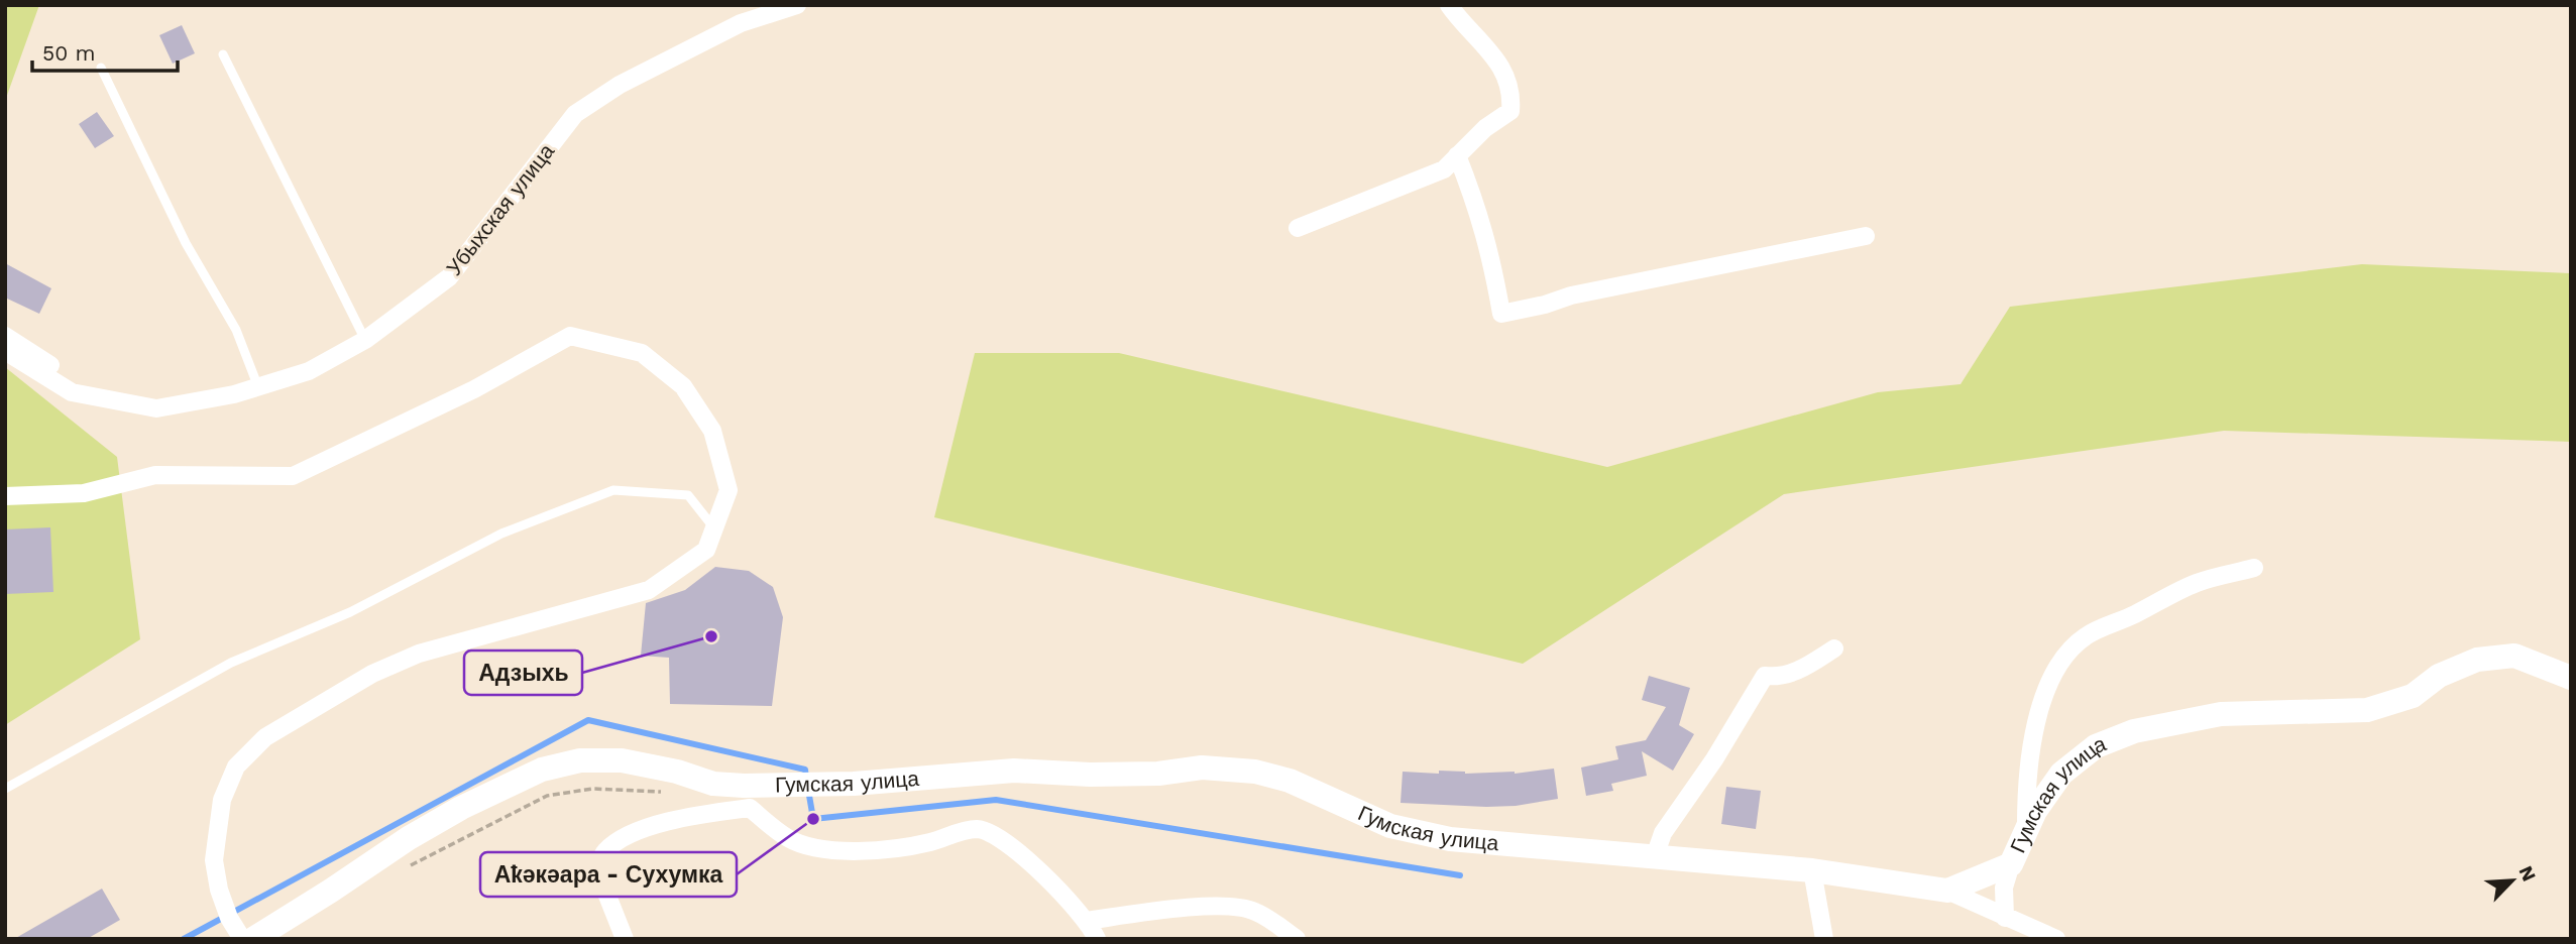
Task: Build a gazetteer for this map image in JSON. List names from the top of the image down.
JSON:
{
  "streets": {
    "street": ["Убыхская улица", "Гумская улица"]
  },
  "places": ["Адзыхь", "Аҟәкәара - Сухумка"],
  "scale_bar": "50 m",
  "north": "top right"
}
